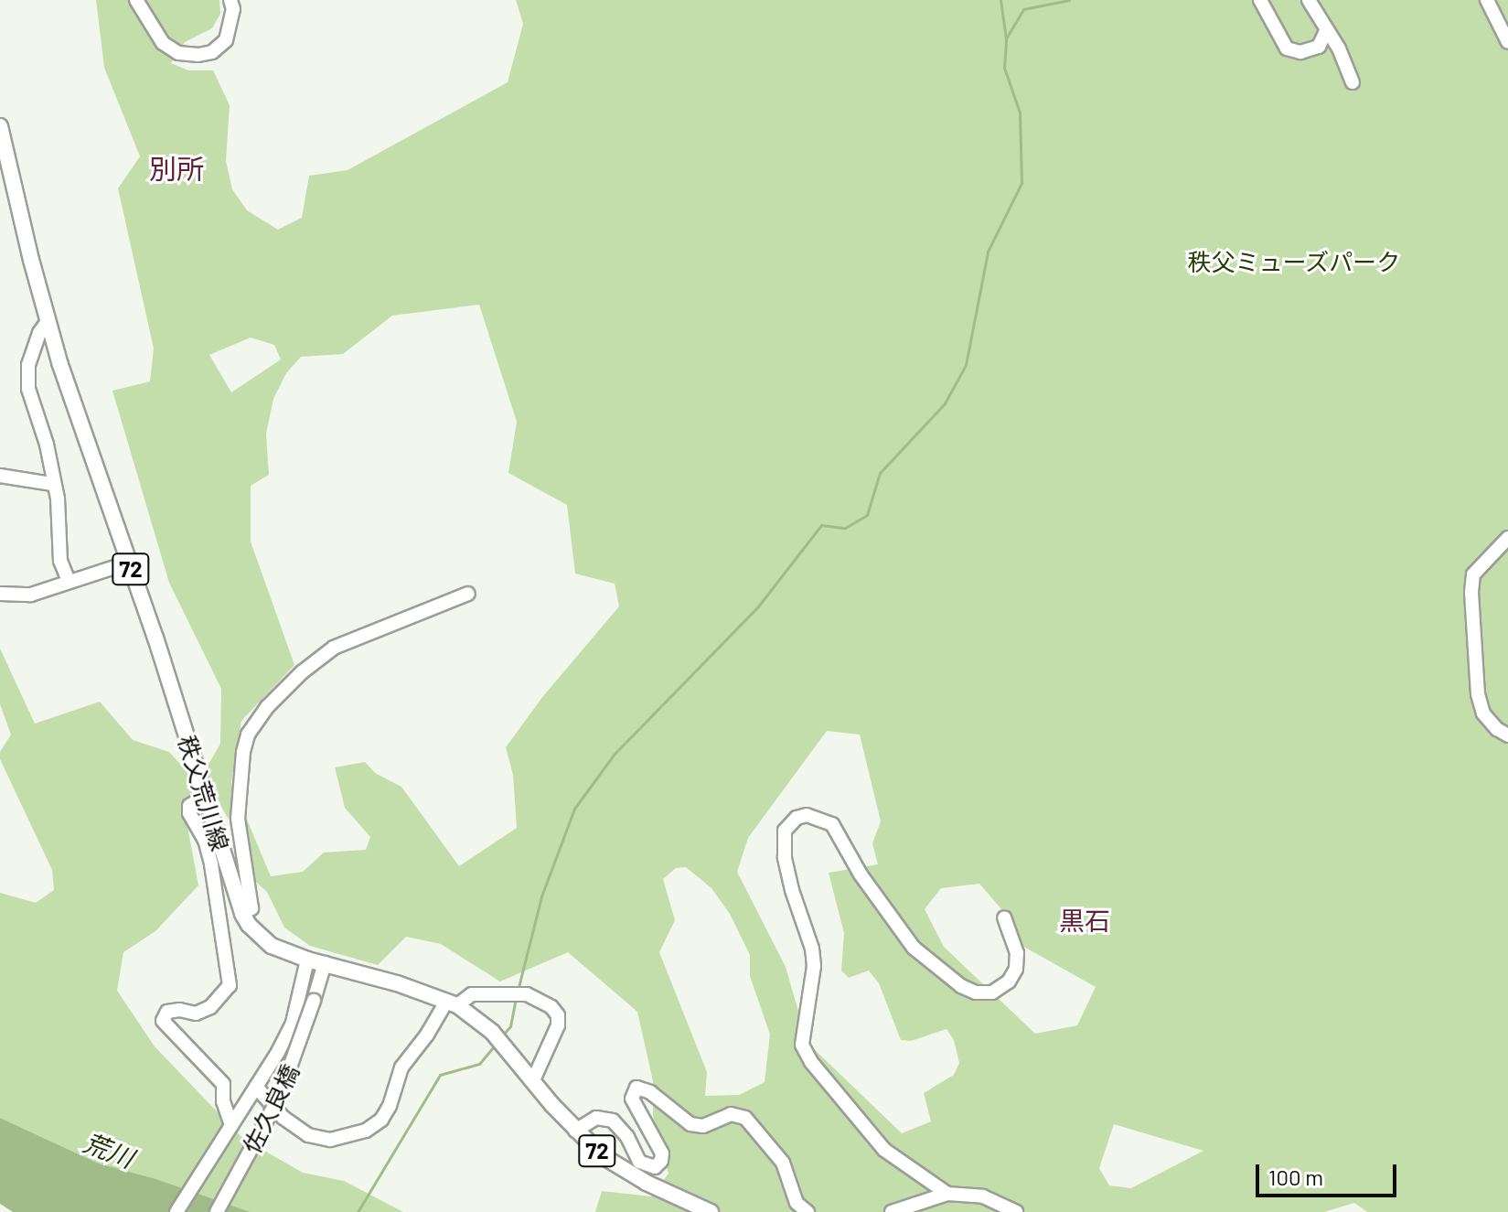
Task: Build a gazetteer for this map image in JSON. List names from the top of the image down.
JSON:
{
  "streets": {
    "main road": ["72", "秩父荒川線"],
    "street": ["佐久良橋"]
  },
  "crossings": [
    ["秩父荒川線", "佐久良橋"]
  ],
  "districts": ["別所", "黒石"],
  "water": ["荒川"],
  "parks": ["秩父ミューズパーク"],
  "scale_bar": "100 m"
}
